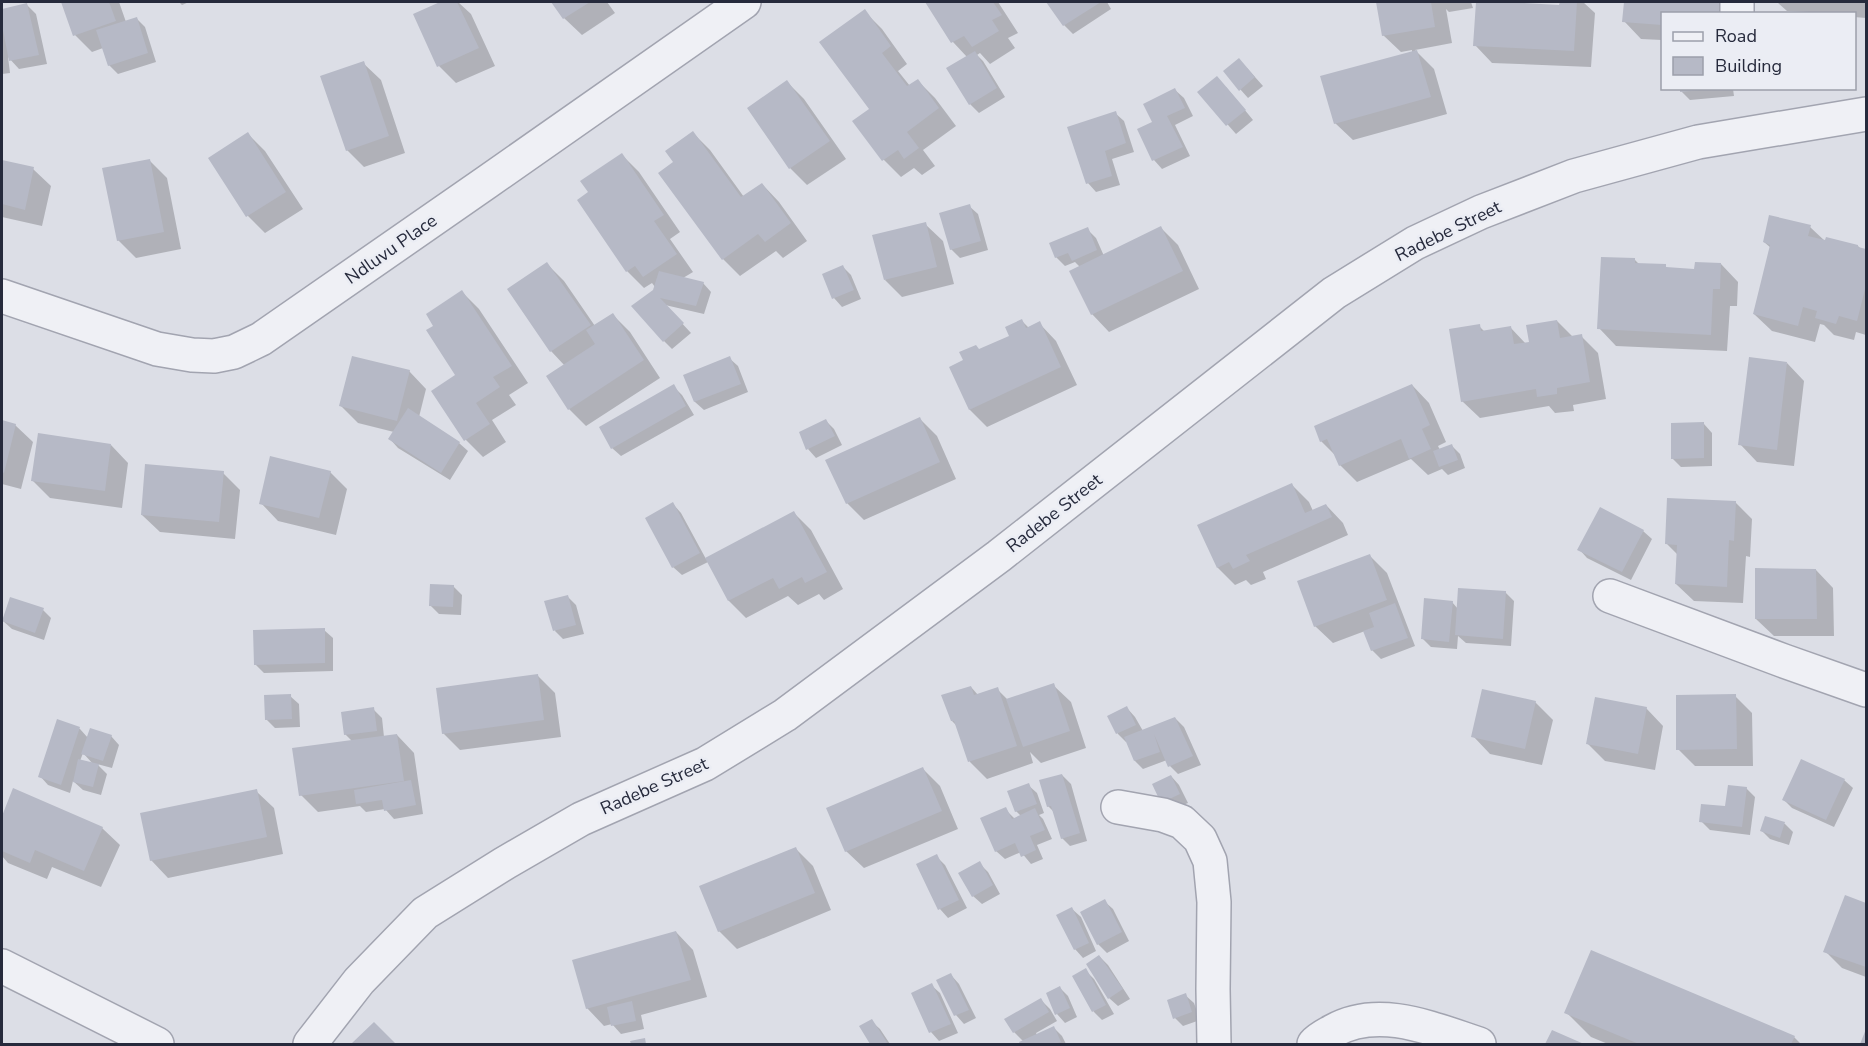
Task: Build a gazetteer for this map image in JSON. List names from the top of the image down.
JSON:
{
  "streets": {
    "street": ["Radebe Street", "Ndluvu Place"]
  },
  "legend": ["Road", "Building"]
}
